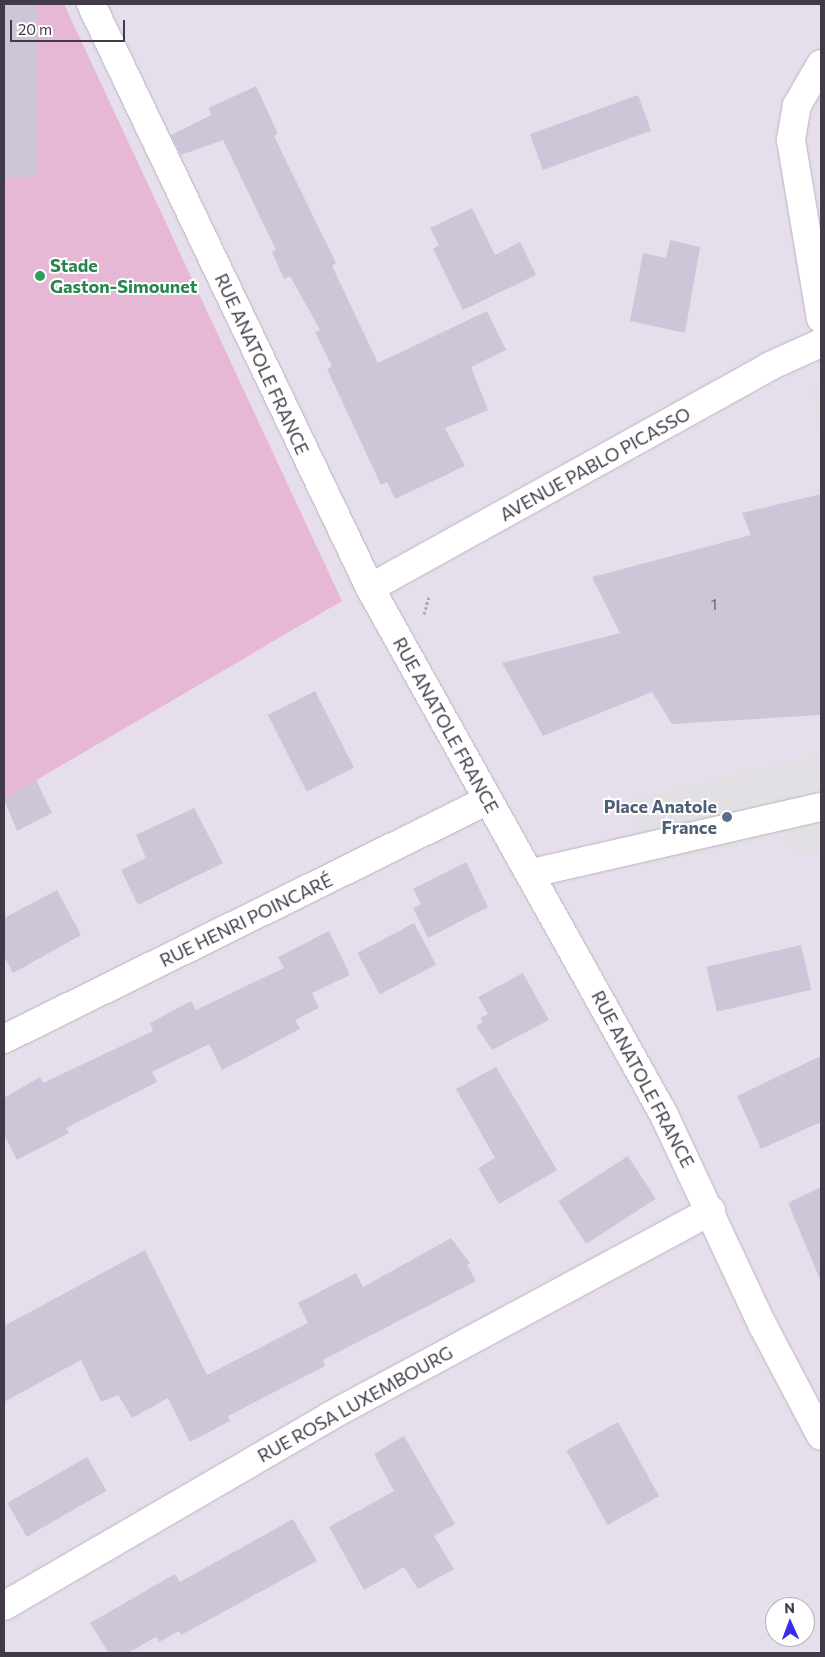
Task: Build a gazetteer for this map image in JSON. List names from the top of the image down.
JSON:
{
  "streets": {
    "street": [
      "RUE ANATOLE FRANCE",
      "AVENUE PABLO PICASSO",
      "RUE HENRI POINCARÉ",
      "RUE ROSA LUXEMBOURG"
    ]
  },
  "crossings": [
    ["RUE ANATOLE FRANCE", "AVENUE PABLO PICASSO"],
    ["RUE ANATOLE FRANCE", "RUE HENRI POINCARÉ"],
    ["RUE ANATOLE FRANCE", "RUE ROSA LUXEMBOURG"]
  ],
  "places": ["Stade Gaston-Simounet", "Place Anatole France"],
  "house_numbers": ["1"],
  "scale_bar": "20 m",
  "north": "top"
}
